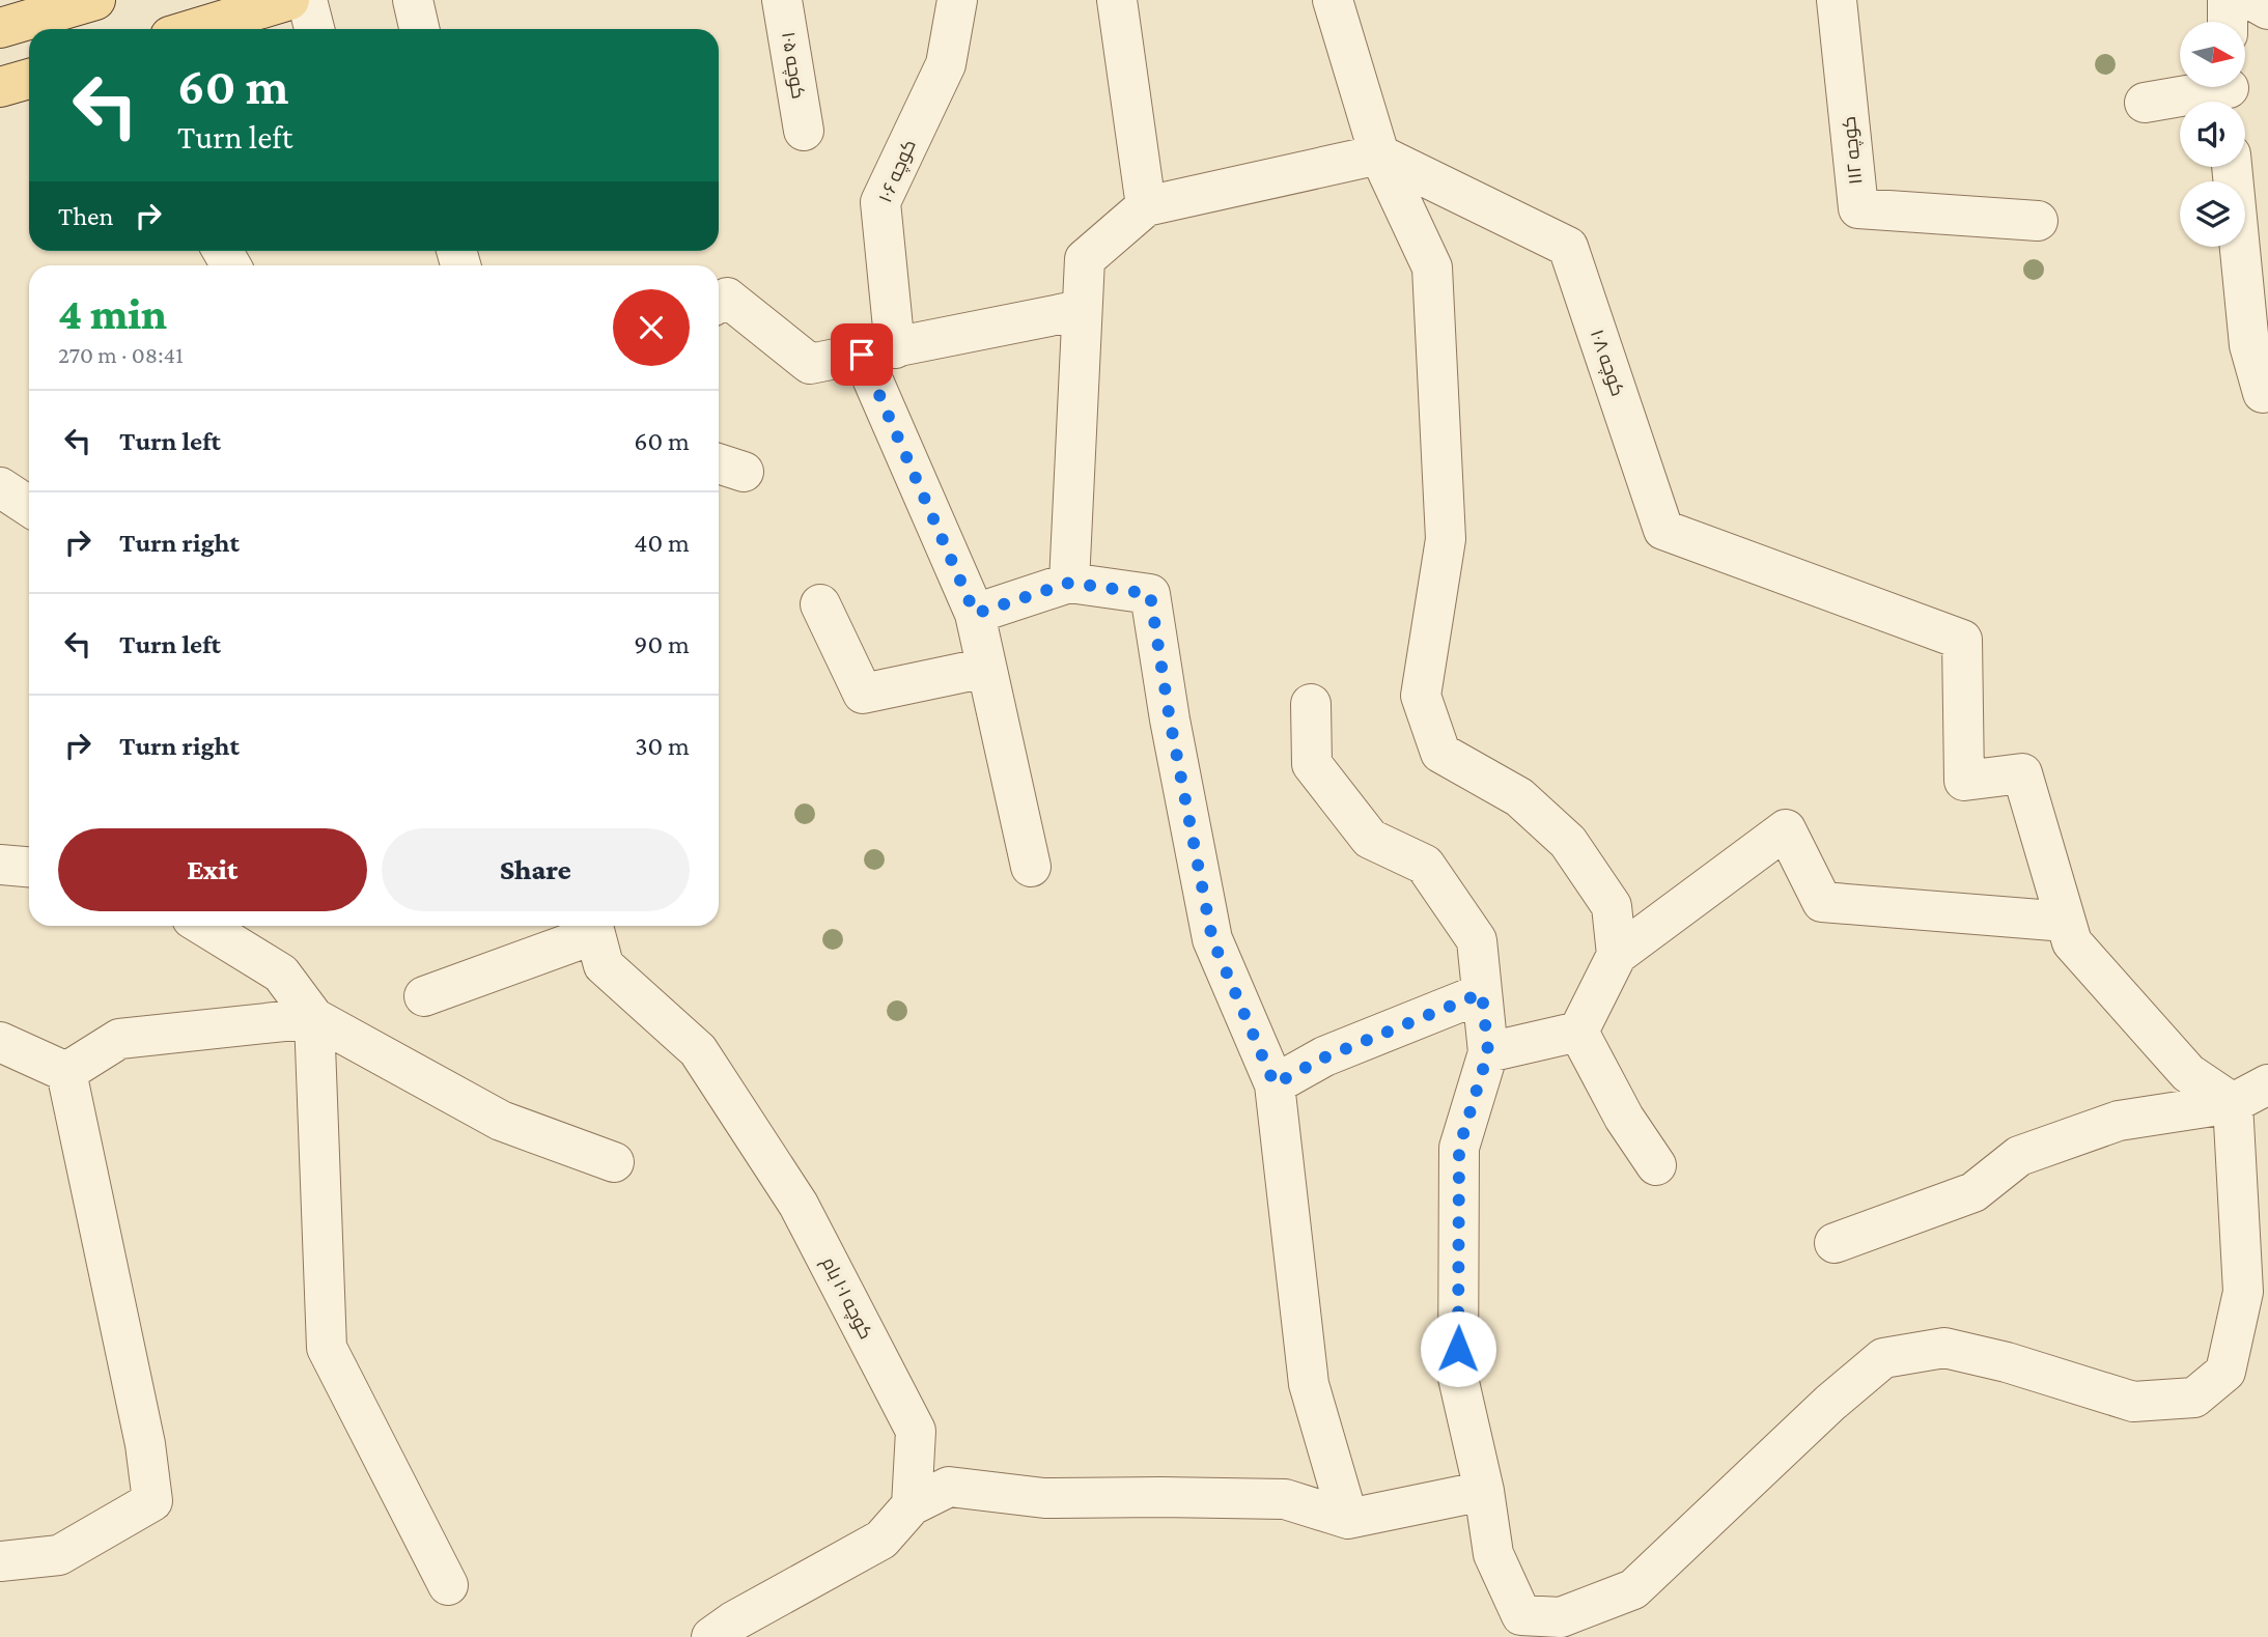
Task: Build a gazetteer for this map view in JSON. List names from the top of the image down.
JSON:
{
  "streets": {
    "street": [
      "کوچه ۱۰۵",
      "کوچه ۱۱۲",
      "کوچه ۱۰۶",
      "کوچه ۱۰۸",
      "کوچه ۱۰۱ بام"
    ]
  },
  "north": "right",
  "page": {
    "turn": ["60 m", "Turn left"],
    "then": "Then",
    "heading": ["4 min", "270 m · 08:41"],
    "list": [
      {
        "name": "Turn left",
        "value": "60 m"
      },
      {
        "name": "Turn right",
        "value": "40 m"
      },
      {
        "name": "Turn left",
        "value": "90 m"
      },
      {
        "name": "Turn right",
        "value": "30 m"
      }
    ],
    "buttons": ["Exit", "Share"]
  }
}
